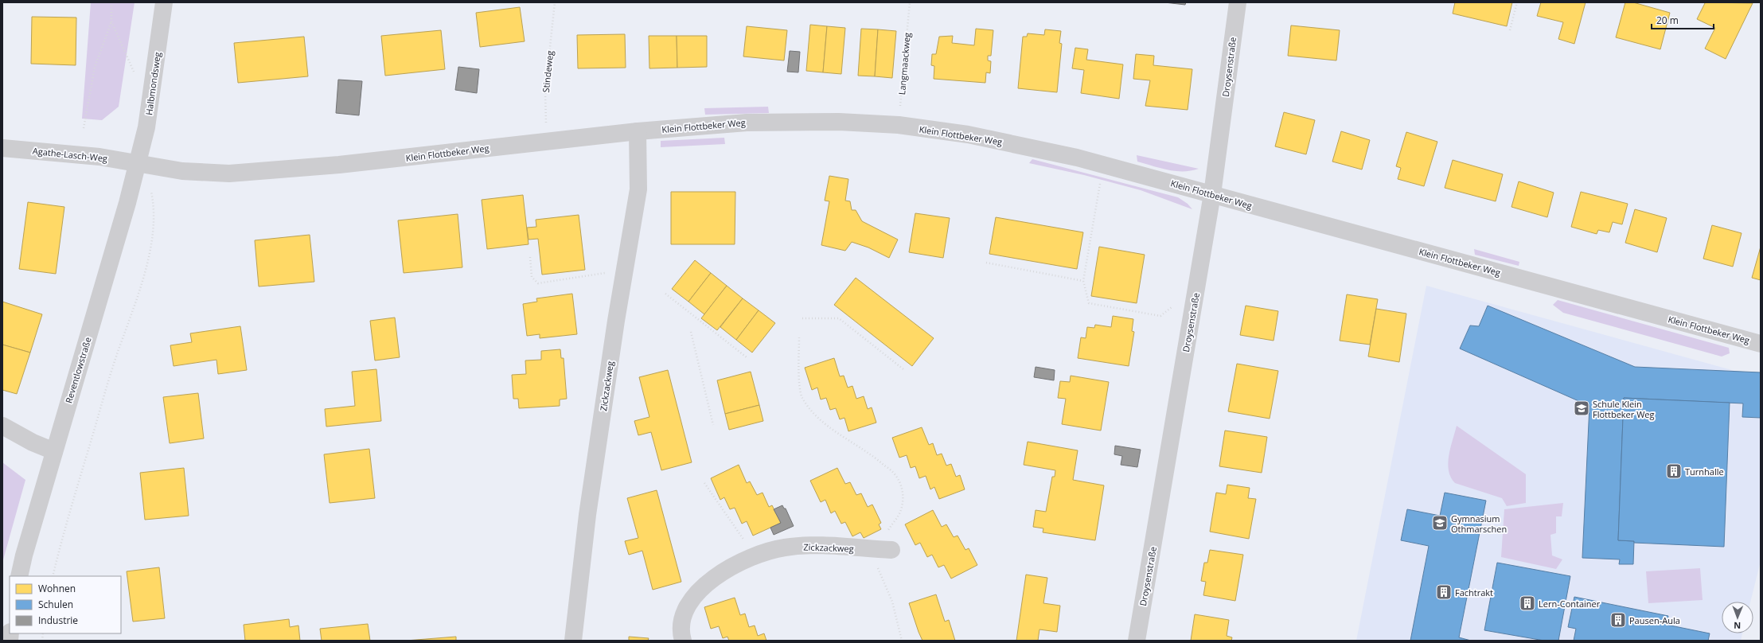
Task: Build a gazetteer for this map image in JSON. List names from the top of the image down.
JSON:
{
  "streets": {
    "street": [
      "Droysenstraße",
      "Halbmondsweg",
      "Klein Flottbeker Weg",
      "Agathe-Lasch-Weg",
      "Reventlowstraße",
      "Zickzackweg"
    ],
    "path": ["Langmaackweg", "Stindeweg"]
  },
  "crossings": [
    ["Langmaackweg", "Klein Flottbeker Weg"],
    ["Droysenstraße", "Klein Flottbeker Weg"],
    ["Stindeweg", "Klein Flottbeker Weg"],
    ["Halbmondsweg", "Klein Flottbeker Weg"],
    ["Halbmondsweg", "Agathe-Lasch-Weg"],
    ["Halbmondsweg", "Reventlowstraße"],
    ["Klein Flottbeker Weg", "Agathe-Lasch-Weg"],
    ["Klein Flottbeker Weg", "Reventlowstraße"],
    ["Klein Flottbeker Weg", "Zickzackweg"],
    ["Agathe-Lasch-Weg", "Reventlowstraße"]
  ],
  "places": {
    "school or university": ["Schule Klein Flottbeker Weg", "Gymnasium Othmarschen"],
    "building": [
      "Turnhalle",
      "Fachtrakt",
      "Lern-Container",
      "Pausen-Aula"
    ]
  },
  "legend": ["Wohnen", "Schulen", "Industrie"],
  "scale_bar": "20 m",
  "north": "bottom"
}
